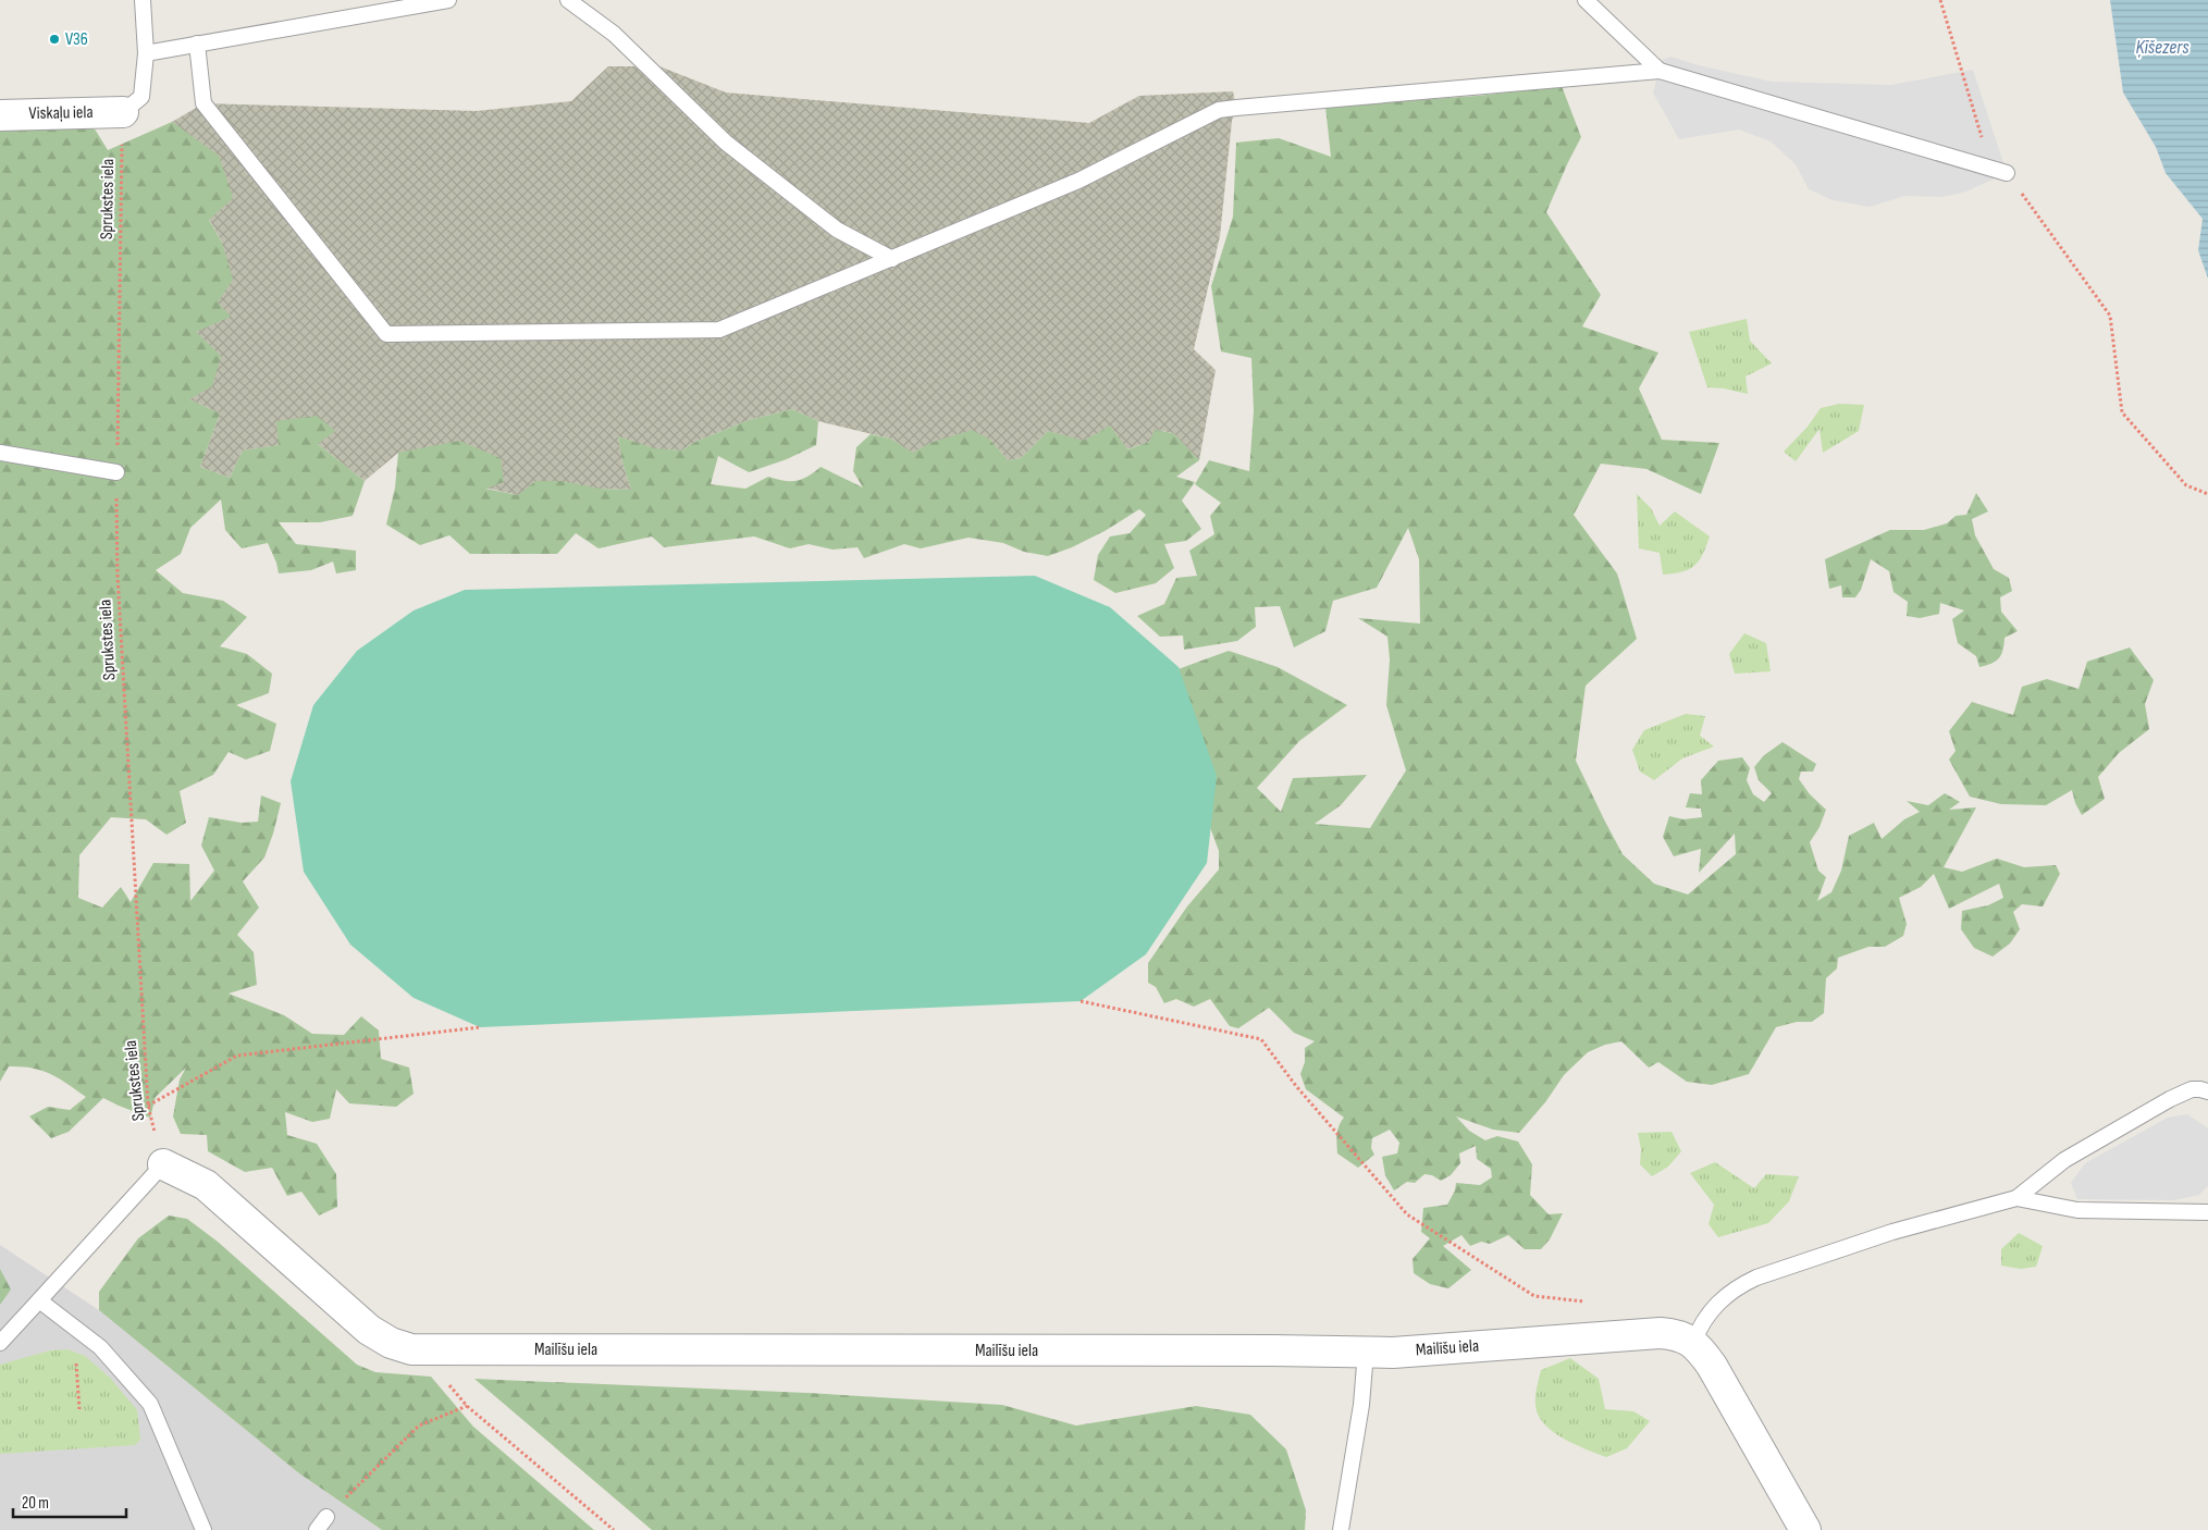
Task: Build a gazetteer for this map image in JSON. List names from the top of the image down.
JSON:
{
  "streets": {
    "street": ["Viskaļu iela", "Mailīšu iela"],
    "path": ["Sprukstes iela"]
  },
  "crossings": [
    ["Viskaļu iela", "Sprukstes iela"],
    ["Sprukstes iela", "Mailīšu iela"]
  ],
  "water": ["Ķīšezers"],
  "places": ["V36"],
  "scale_bar": "20 m"
}
